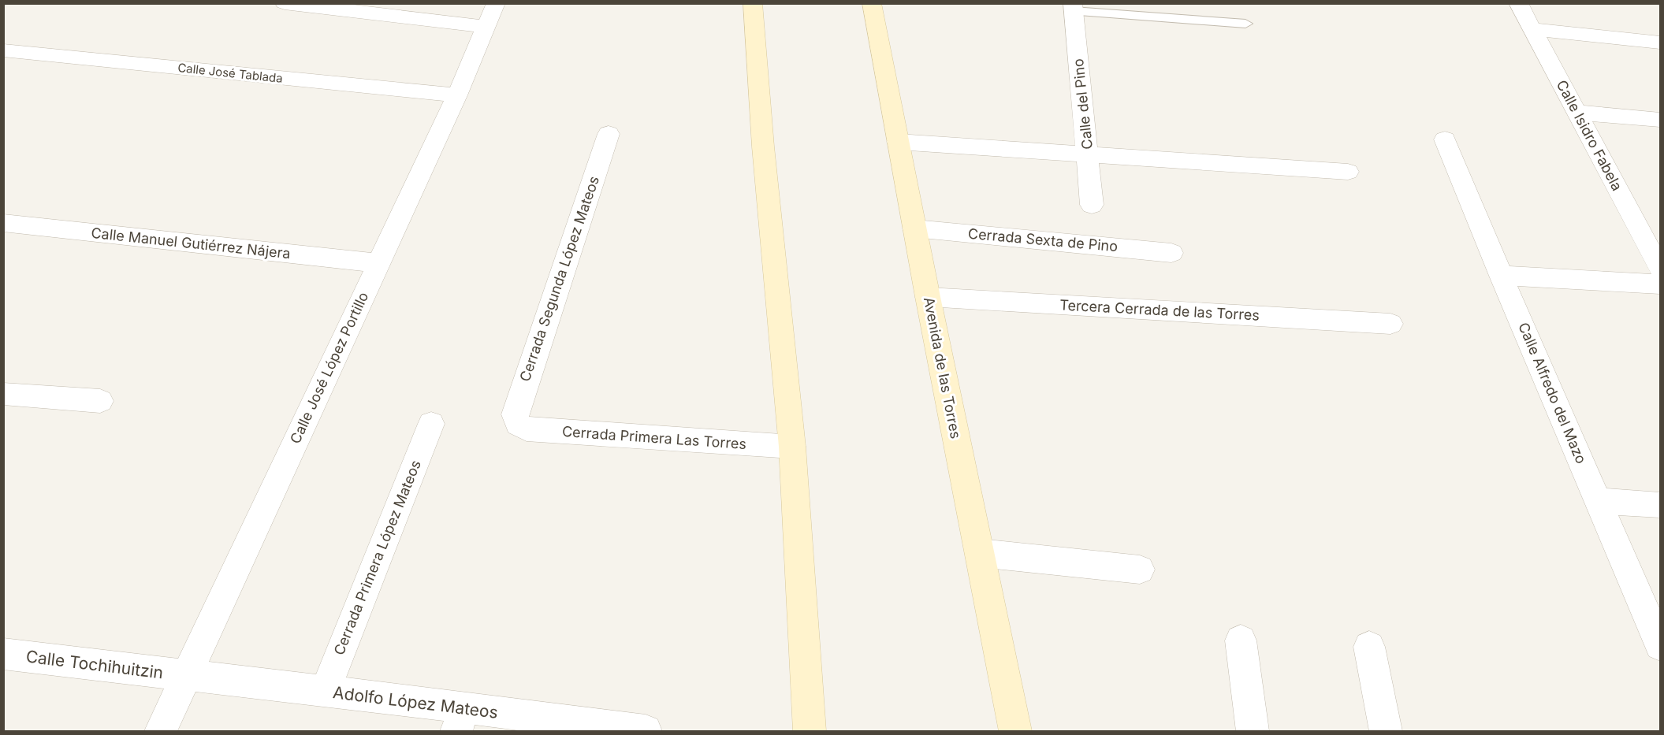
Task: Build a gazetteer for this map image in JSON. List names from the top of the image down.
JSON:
{
  "streets": {
    "main road": ["Avenida de las Torres"],
    "street": [
      "Calle José Tablada",
      "Calle del Pino",
      "Calle Isidro Fabela",
      "Cerrada Sexta de Pino",
      "Calle Manuel Gutiérrez Nájera",
      "Cerrada Segunda López Mateos",
      "Tercera Cerrada de las Torres",
      "Calle José López Portillo",
      "Calle Alfredo del Mazo",
      "Cerrada Primera Las Torres",
      "Cerrada Primera López Mateos",
      "Calle Tochihuitzin",
      "Adolfo López Mateos"
    ]
  },
  "crossings": [
    ["Calle José Tablada", "Calle José López Portillo"],
    ["Cerrada Sexta de Pino", "Avenida de las Torres"],
    ["Calle Manuel Gutiérrez Nájera", "Calle José López Portillo"],
    ["Cerrada Segunda López Mateos", "Cerrada Primera Las Torres"],
    ["Tercera Cerrada de las Torres", "Avenida de las Torres"],
    ["Calle José López Portillo", "Calle Tochihuitzin"],
    ["Calle José López Portillo", "Adolfo López Mateos"],
    ["Cerrada Primera López Mateos", "Adolfo López Mateos"],
    ["Calle Tochihuitzin", "Adolfo López Mateos"]
  ]
}
